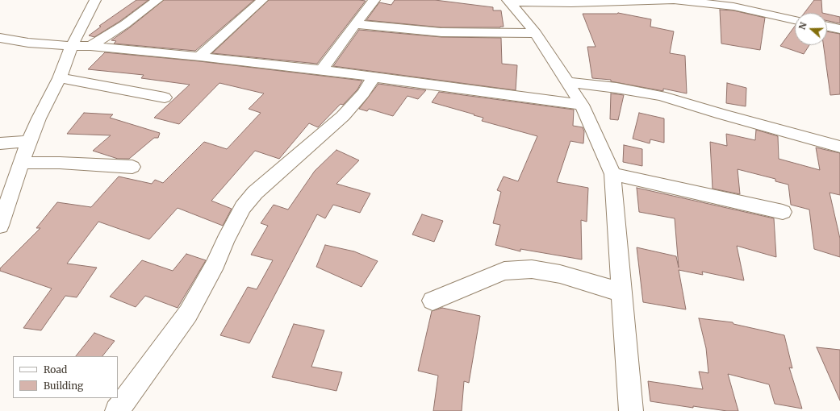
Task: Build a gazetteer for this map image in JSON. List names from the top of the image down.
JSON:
{
  "legend": ["Road", "Building"],
  "north": "left"
}
